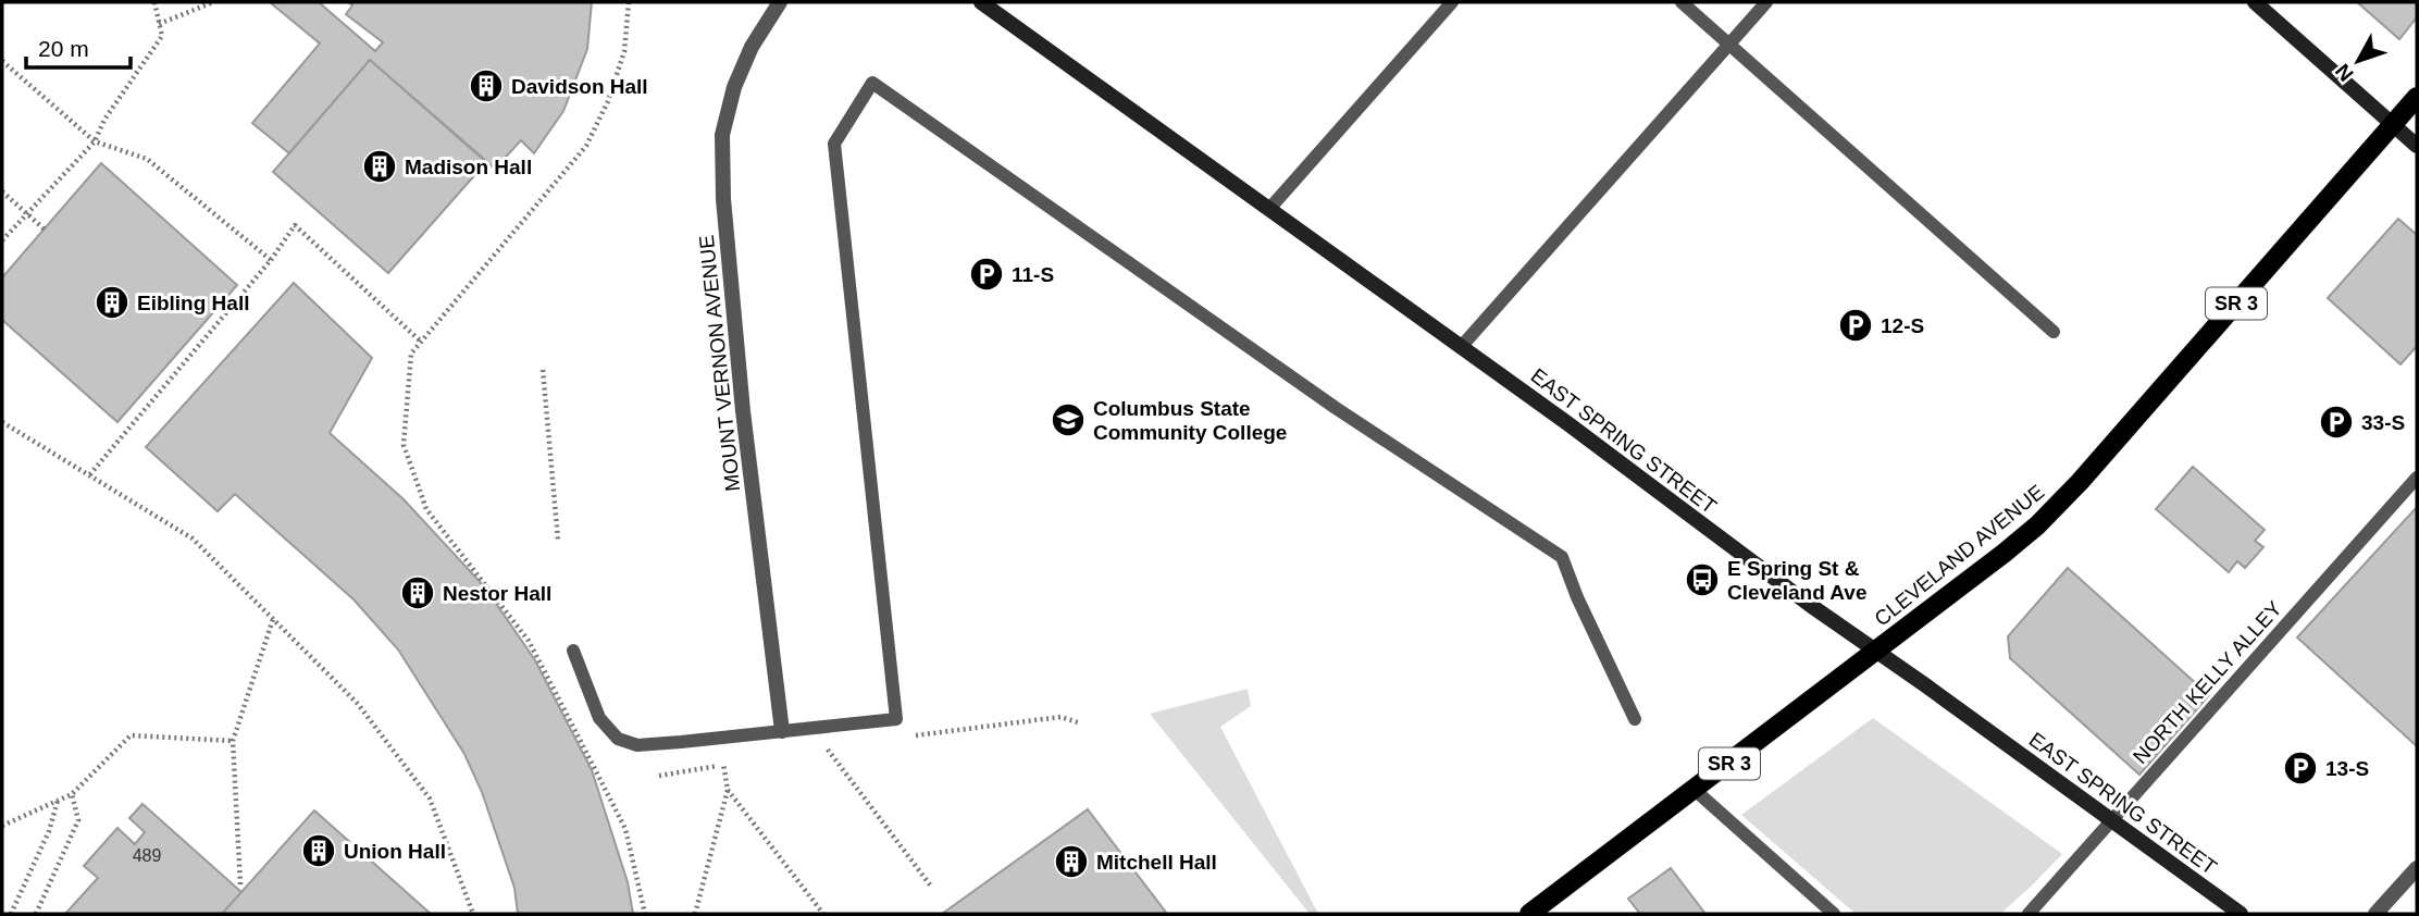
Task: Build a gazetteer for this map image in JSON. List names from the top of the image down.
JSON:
{
  "streets": {
    "main road": ["SR 3", "EAST SPRING STREET", "CLEVELAND AVENUE"],
    "street": ["MOUNT VERNON AVENUE"],
    "lane": ["NORTH KELLY ALLEY"]
  },
  "crossings": [
    ["EAST SPRING STREET", "CLEVELAND AVENUE"],
    ["EAST SPRING STREET", "NORTH KELLY ALLEY"]
  ],
  "places": {
    "building": [
      "Davidson Hall",
      "Madison Hall",
      "Eibling Hall",
      "Nestor Hall",
      "Union Hall",
      "Mitchell Hall"
    ],
    "parking": [
      "11-S",
      "12-S",
      "33-S",
      "13-S"
    ],
    "school or university": ["Columbus State Community College"],
    "bus stop": ["E Spring St & Cleveland Ave"]
  },
  "house_numbers": ["489"],
  "scale_bar": "20 m",
  "north": "bottom left"
}
